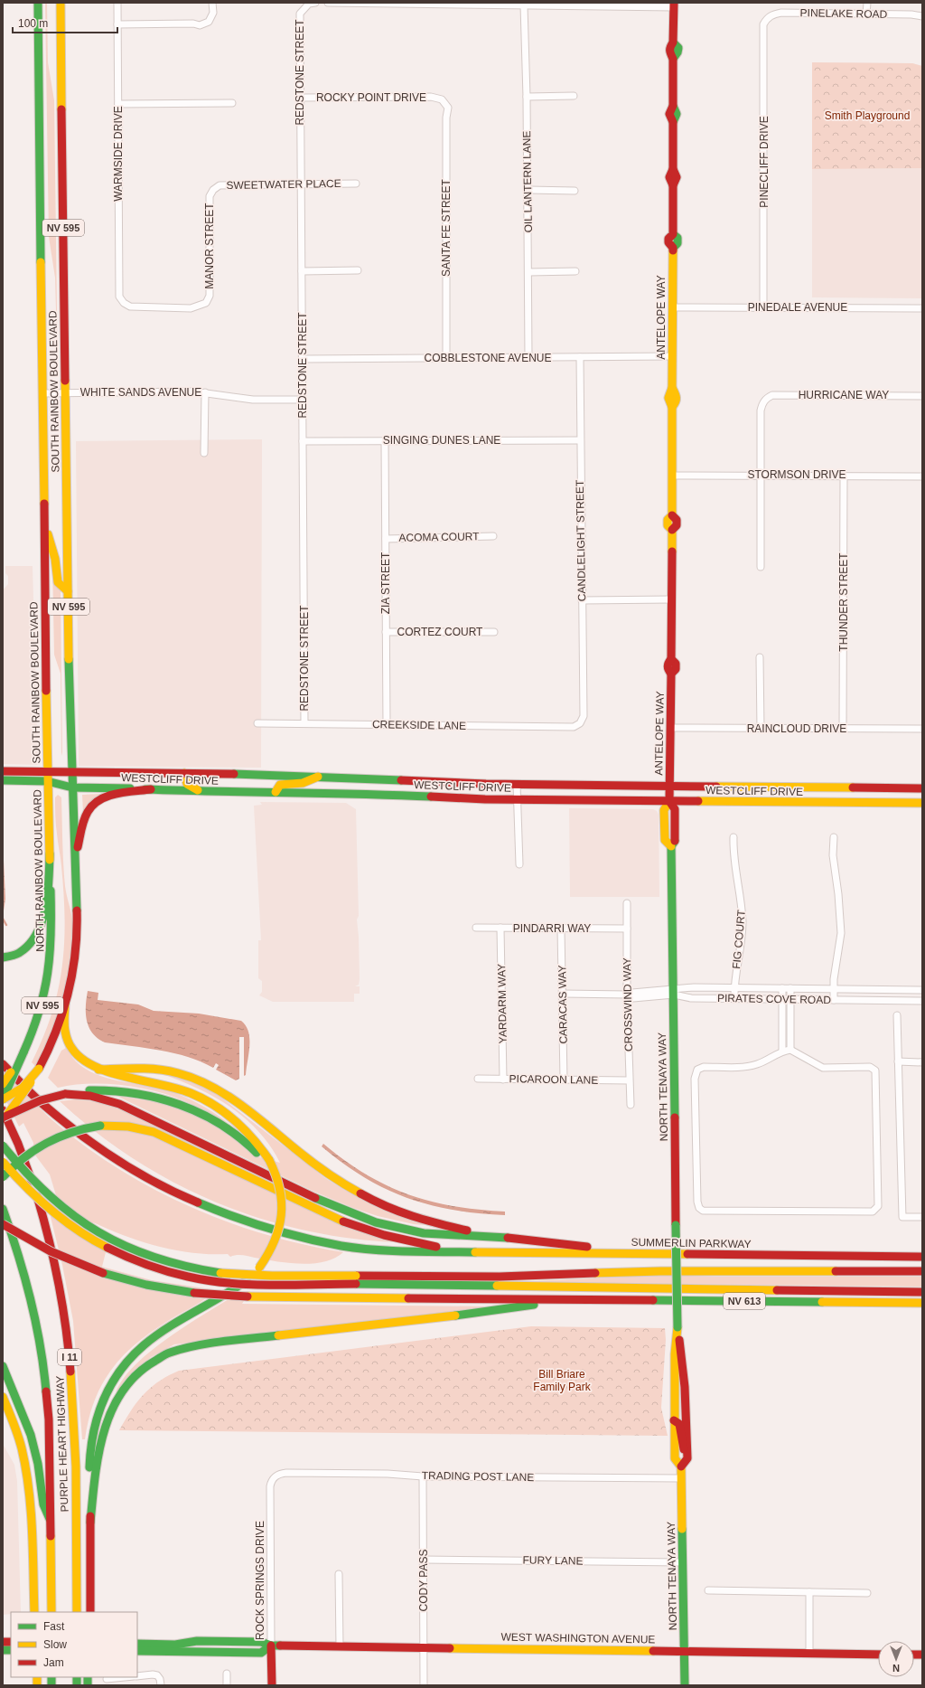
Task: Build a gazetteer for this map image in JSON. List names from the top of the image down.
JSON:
{
  "streets": {
    "main road": [
      "NV 595",
      "ANTELOPE WAY",
      "SOUTH RAINBOW BOULEVARD",
      "WESTCLIFF DRIVE",
      "NORTH RAINBOW BOULEVARD",
      "NORTH TENAYA WAY",
      "SUMMERLIN PARKWAY",
      "NV 613",
      "I 11",
      "PURPLE HEART HIGHWAY",
      "ROCK SPRINGS DRIVE",
      "WEST WASHINGTON AVENUE"
    ],
    "street": [
      "PINELAKE ROAD",
      "REDSTONE STREET",
      "ROCKY POINT DRIVE",
      "WARMSIDE DRIVE",
      "PINECLIFF DRIVE",
      "OIL LANTERN LANE",
      "SWEETWATER PLACE",
      "SANTA FE STREET",
      "MANOR STREET",
      "PINEDALE AVENUE",
      "COBBLESTONE AVENUE",
      "WHITE SANDS AVENUE",
      "HURRICANE WAY",
      "SINGING DUNES LANE",
      "STORMSON DRIVE",
      "ACOMA COURT",
      "CANDLELIGHT STREET",
      "ZIA STREET",
      "THUNDER STREET",
      "CORTEZ COURT",
      "CREEKSIDE LANE",
      "RAINCLOUD DRIVE",
      "PINDARRI WAY",
      "FIG COURT",
      "PIRATES COVE ROAD",
      "YARDARM WAY",
      "CARACAS WAY",
      "CROSSWIND WAY",
      "PICAROON LANE",
      "TRADING POST LANE",
      "FURY LANE",
      "CODY PASS"
    ]
  },
  "crossings": [
    ["PINELAKE ROAD", "PINECLIFF DRIVE"],
    ["REDSTONE STREET", "ROCKY POINT DRIVE"],
    ["REDSTONE STREET", "SWEETWATER PLACE"],
    ["REDSTONE STREET", "COBBLESTONE AVENUE"],
    ["REDSTONE STREET", "WHITE SANDS AVENUE"],
    ["REDSTONE STREET", "SINGING DUNES LANE"],
    ["REDSTONE STREET", "CREEKSIDE LANE"],
    ["ROCKY POINT DRIVE", "SANTA FE STREET"],
    ["WARMSIDE DRIVE", "MANOR STREET"],
    ["PINECLIFF DRIVE", "PINEDALE AVENUE"],
    ["OIL LANTERN LANE", "COBBLESTONE AVENUE"],
    ["SWEETWATER PLACE", "MANOR STREET"],
    ["NV 595", "SOUTH RAINBOW BOULEVARD"],
    ["NV 595", "WESTCLIFF DRIVE"],
    ["NV 595", "PURPLE HEART HIGHWAY"],
    ["SANTA FE STREET", "COBBLESTONE AVENUE"],
    ["PINEDALE AVENUE", "ANTELOPE WAY"],
    ["ANTELOPE WAY", "COBBLESTONE AVENUE"],
    ["ANTELOPE WAY", "STORMSON DRIVE"],
    ["ANTELOPE WAY", "RAINCLOUD DRIVE"],
    ["ANTELOPE WAY", "WESTCLIFF DRIVE"],
    ["ANTELOPE WAY", "NORTH TENAYA WAY"],
    ["COBBLESTONE AVENUE", "CANDLELIGHT STREET"],
    ["SOUTH RAINBOW BOULEVARD", "WHITE SANDS AVENUE"],
    ["SOUTH RAINBOW BOULEVARD", "WESTCLIFF DRIVE"],
    ["SOUTH RAINBOW BOULEVARD", "NORTH RAINBOW BOULEVARD"],
    ["HURRICANE WAY", "STORMSON DRIVE"],
    ["SINGING DUNES LANE", "CANDLELIGHT STREET"],
    ["SINGING DUNES LANE", "ZIA STREET"],
    ["STORMSON DRIVE", "THUNDER STREET"],
    ["ACOMA COURT", "ZIA STREET"],
    ["CANDLELIGHT STREET", "CREEKSIDE LANE"],
    ["ZIA STREET", "CORTEZ COURT"],
    ["ZIA STREET", "CREEKSIDE LANE"],
    ["THUNDER STREET", "RAINCLOUD DRIVE"],
    ["WESTCLIFF DRIVE", "NORTH RAINBOW BOULEVARD"],
    ["WESTCLIFF DRIVE", "NORTH TENAYA WAY"],
    ["PINDARRI WAY", "YARDARM WAY"],
    ["PINDARRI WAY", "CARACAS WAY"],
    ["PINDARRI WAY", "CROSSWIND WAY"],
    ["FIG COURT", "PIRATES COVE ROAD"],
    ["PIRATES COVE ROAD", "CARACAS WAY"],
    ["PIRATES COVE ROAD", "CROSSWIND WAY"],
    ["PIRATES COVE ROAD", "NORTH TENAYA WAY"],
    ["YARDARM WAY", "PICAROON LANE"],
    ["CARACAS WAY", "PICAROON LANE"],
    ["CROSSWIND WAY", "PICAROON LANE"],
    ["NORTH TENAYA WAY", "TRADING POST LANE"],
    ["NORTH TENAYA WAY", "FURY LANE"],
    ["NORTH TENAYA WAY", "WEST WASHINGTON AVENUE"],
    ["TRADING POST LANE", "ROCK SPRINGS DRIVE"],
    ["TRADING POST LANE", "CODY PASS"],
    ["FURY LANE", "CODY PASS"],
    ["ROCK SPRINGS DRIVE", "WEST WASHINGTON AVENUE"],
    ["CODY PASS", "WEST WASHINGTON AVENUE"]
  ],
  "parks": ["Smith Playground", "Bill Briare Family Park"],
  "legend": ["Fast", "Slow", "Jam"],
  "scale_bar": "100 m",
  "north": "bottom"
}
